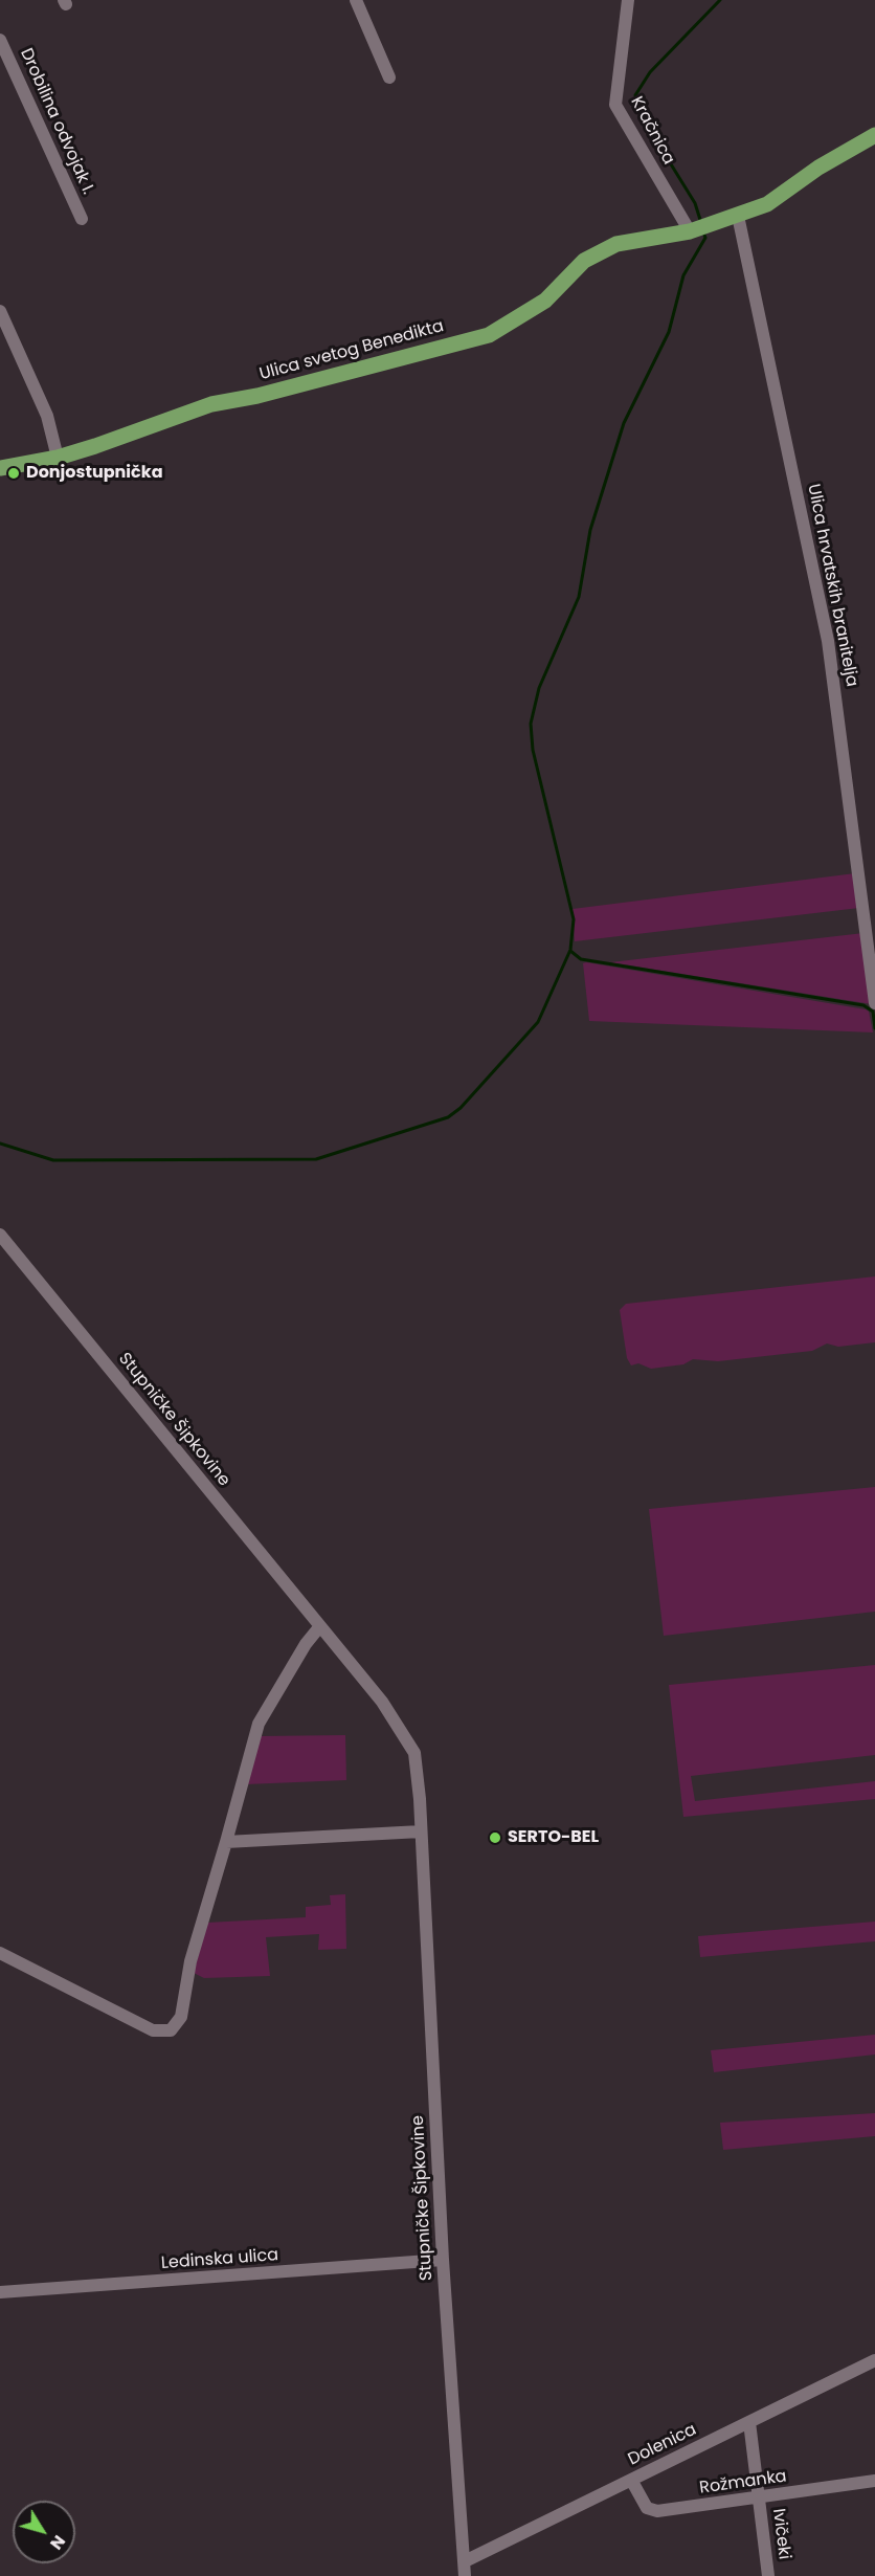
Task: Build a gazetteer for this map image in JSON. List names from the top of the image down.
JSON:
{
  "streets": {
    "main road": ["Ulica svetog Benedikta"],
    "street": [
      "Drobilina odvojak I.",
      "Kračnica",
      "Ulica hrvatskih branitelja",
      "Stupničke Šipkovine",
      "Ledinska ulica",
      "Dolenica",
      "Rožmanka",
      "Ivičeki"
    ]
  },
  "crossings": [
    ["Kračnica", "Ulica svetog Benedikta"],
    ["Ulica svetog Benedikta", "Ulica hrvatskih branitelja"],
    ["Stupničke Šipkovine", "Ledinska ulica"],
    ["Stupničke Šipkovine", "Dolenica"],
    ["Dolenica", "Rožmanka"],
    ["Dolenica", "Ivičeki"],
    ["Rožmanka", "Ivičeki"]
  ],
  "places": ["Donjostupnička", "SERTO-BEL"],
  "north": "bottom right"
}
